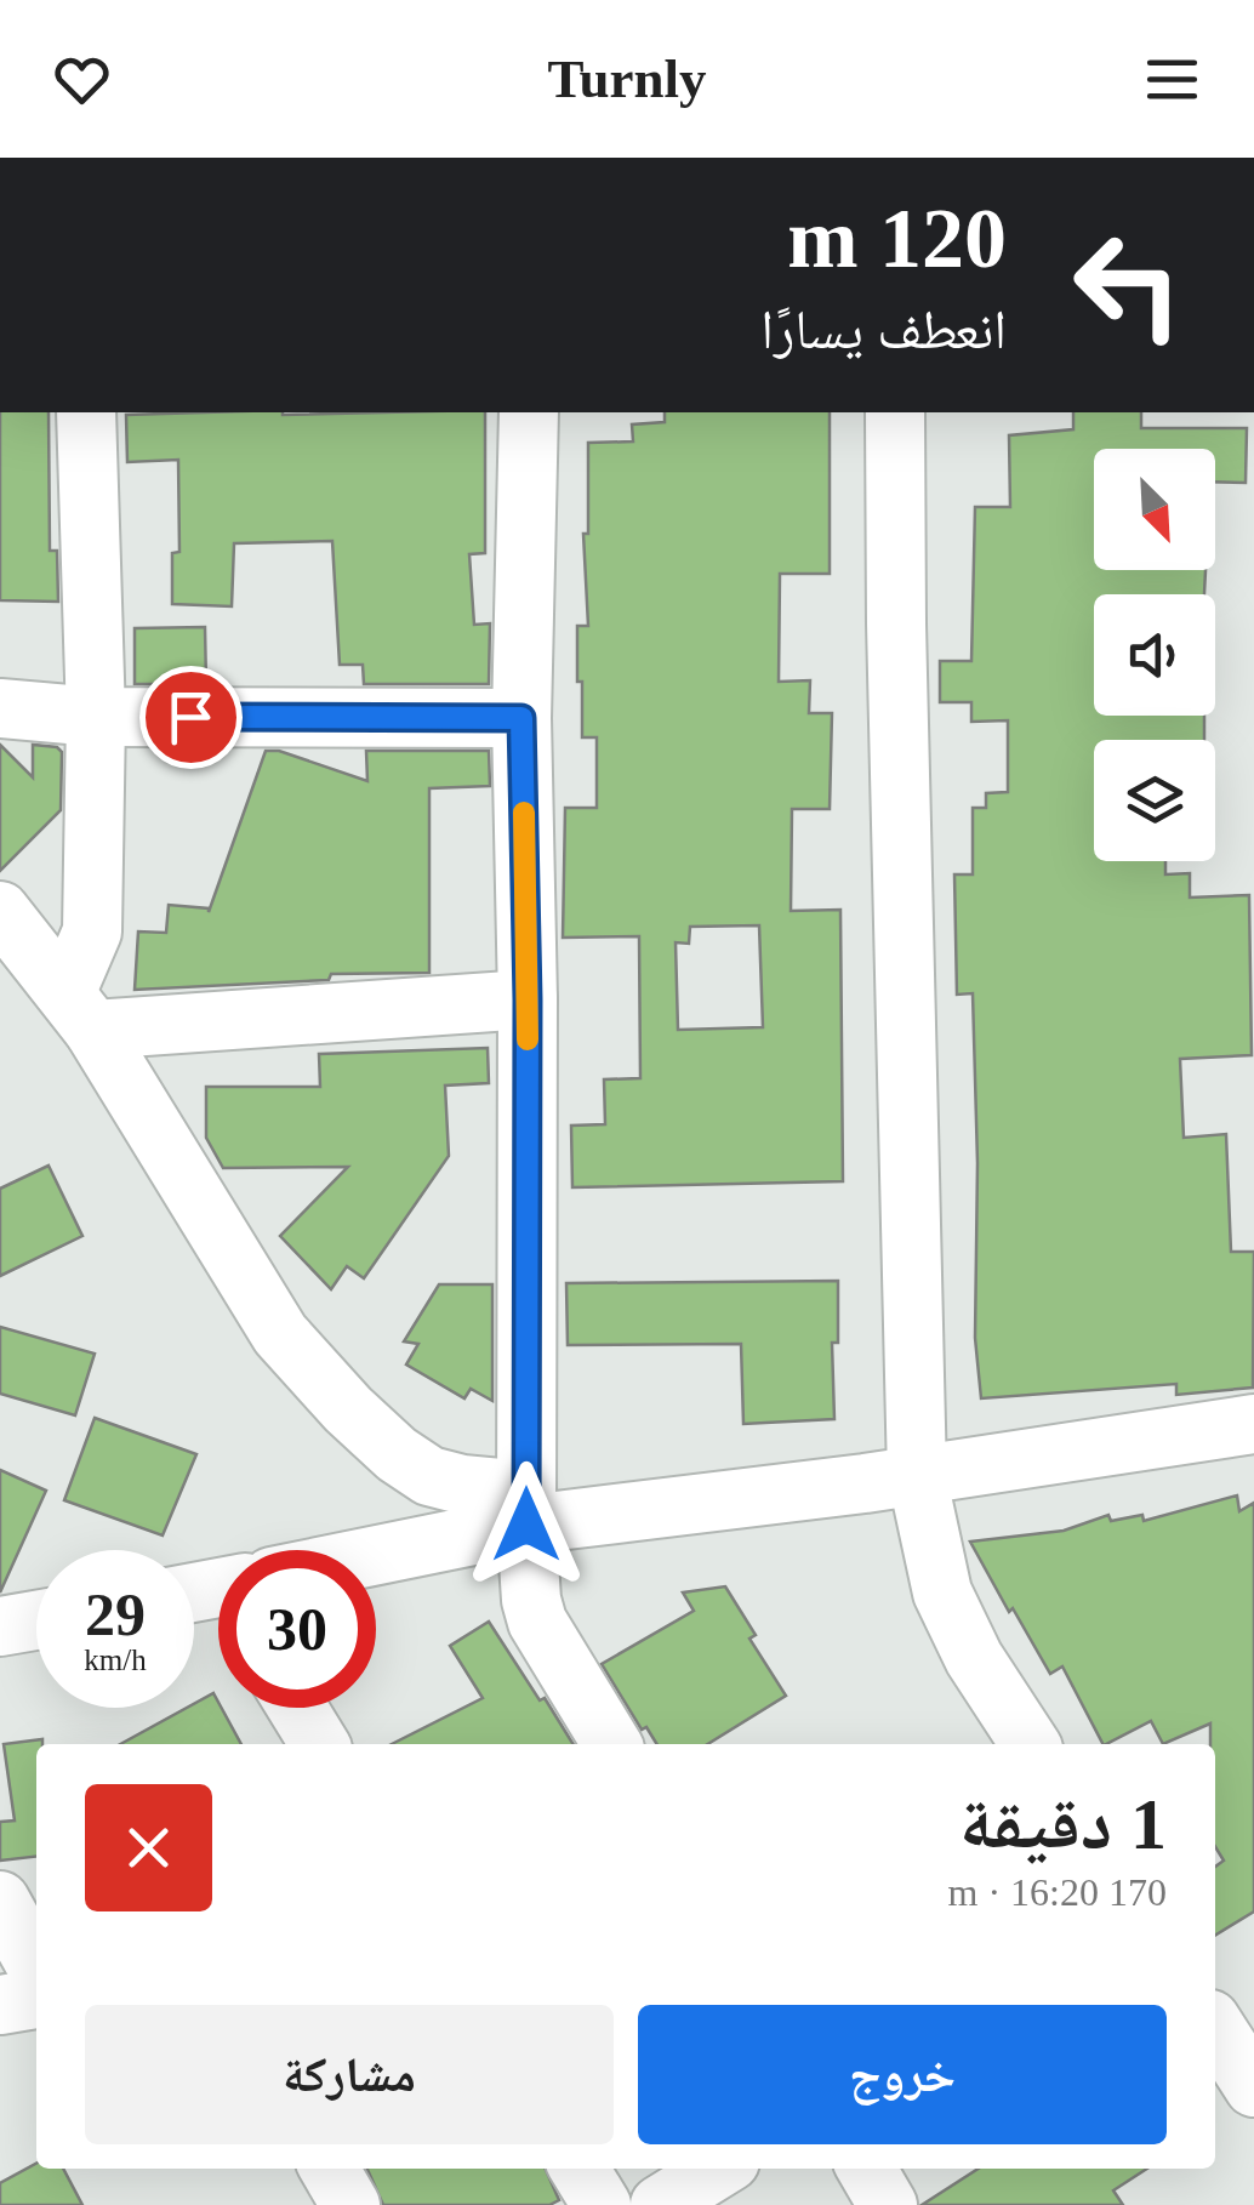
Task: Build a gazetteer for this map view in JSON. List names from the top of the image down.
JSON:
{
  "north": "bottom right",
  "page": {
    "header": "Turnly",
    "turn": ["120 m", "انعطف يسارًا"],
    "speed": "29 km/h",
    "limit": "30",
    "heading": ["1 دقيقة", "170 m · 16:20"],
    "buttons": ["خروج", "مشاركة"]
  }
}
